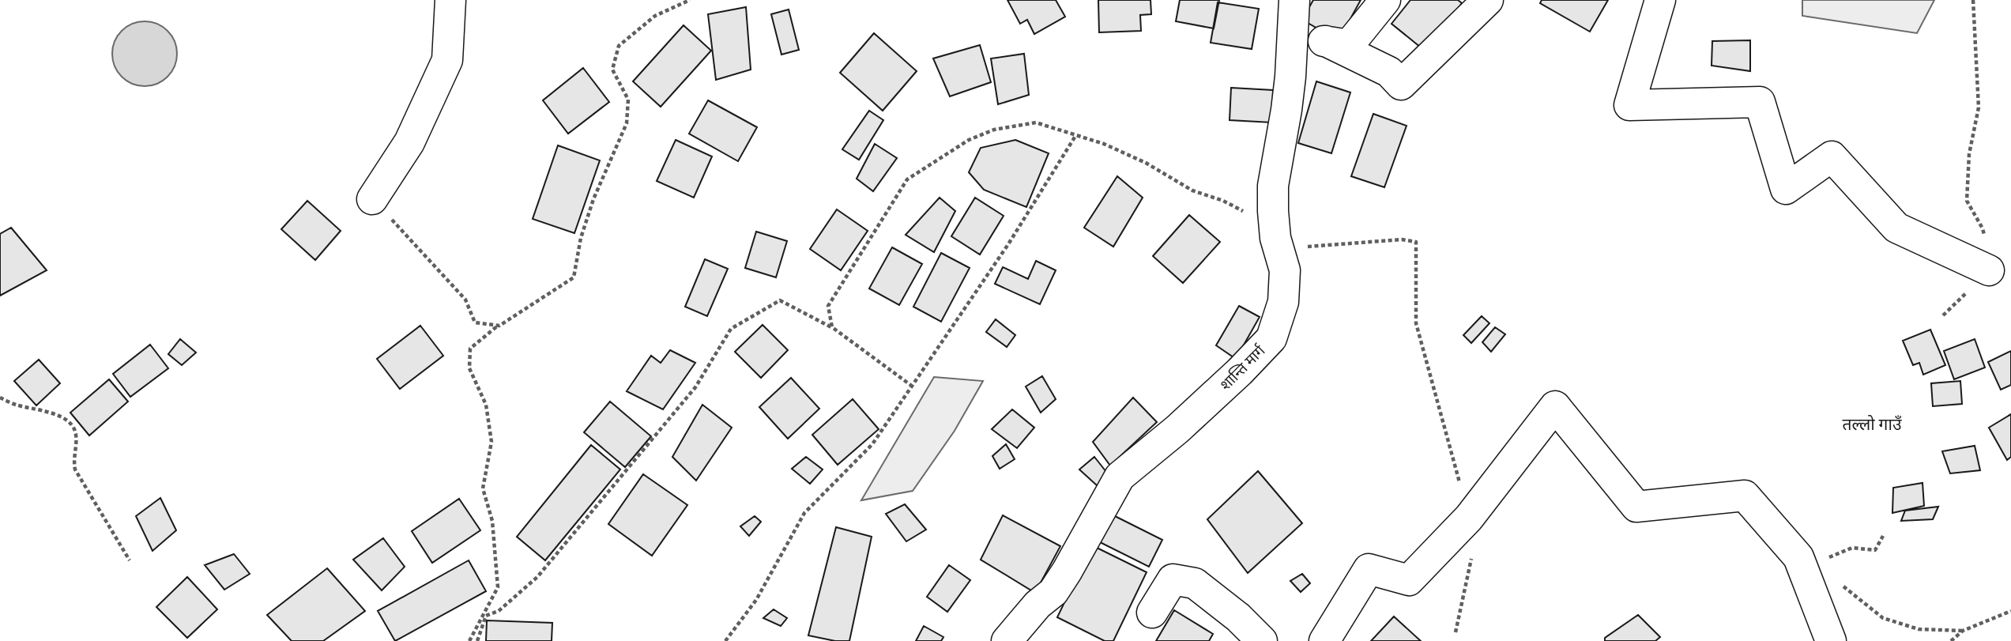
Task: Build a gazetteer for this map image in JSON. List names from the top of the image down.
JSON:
{
  "streets": {
    "street": ["शान्ति मार्ग"]
  },
  "districts": ["तल्लो गाउँ"]
}
